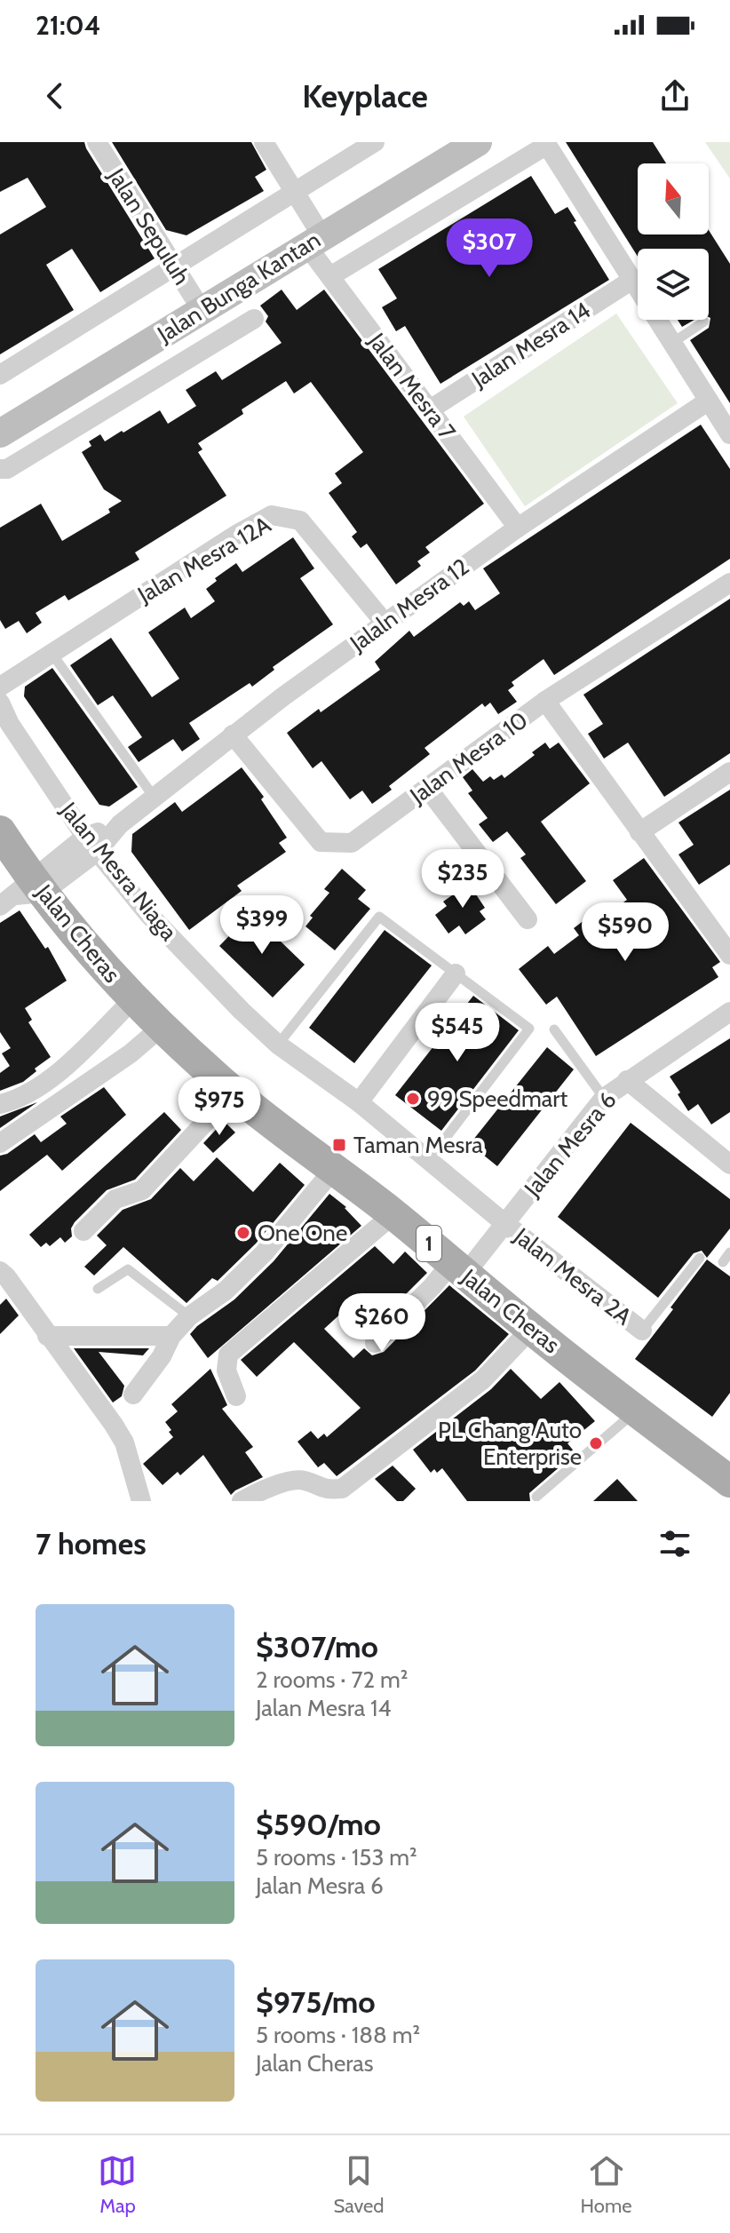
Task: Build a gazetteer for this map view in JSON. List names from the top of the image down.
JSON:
{
  "streets": {
    "main road": ["Jalan Cheras", "1"],
    "street": [
      "Jalan Sepuluh",
      "Jalan Bunga Kantan",
      "Jalan Mesra 14",
      "Jalan Mesra 7",
      "Jalan Mesra 12A",
      "Jalaln Mesra 12",
      "Jalan Mesra 10",
      "Jalan Mesra Niaga",
      "Jalan Mesra 6",
      "Jalan Mesra 2A"
    ]
  },
  "crossings": [
    ["Jalan Sepuluh", "Jalan Bunga Kantan"],
    ["Jalan Bunga Kantan", "Jalan Mesra 7"],
    ["Jalan Mesra 14", "Jalan Mesra 7"],
    ["Jalan Mesra 7", "Jalaln Mesra 12"],
    ["Jalan Mesra 12A", "Jalaln Mesra 12"],
    ["Jalaln Mesra 12", "Jalan Mesra 10"],
    ["Jalaln Mesra 12", "Jalan Mesra Niaga"],
    ["Jalaln Mesra 12", "Jalan Cheras"],
    ["Jalan Mesra Niaga", "Jalan Mesra 6"],
    ["Jalan Mesra Niaga", "Jalan Mesra 2A"],
    ["Jalan Cheras", "Jalan Mesra 6"],
    ["Jalan Mesra 6", "Jalan Mesra 2A"]
  ],
  "places": {
    "other": ["99 Speedmart", "One One", "PL Chang Auto Enterprise"],
    "transit": ["Taman Mesra"]
  },
  "north": "top",
  "page": {
    "status": "21:04",
    "header": "Keyplace",
    "price": [
      "$307",
      "$235",
      "$399",
      "$590",
      "$545",
      "$975",
      "$260"
    ],
    "heading": "7 homes",
    "list": [
      {
        "name": "$307/mo",
        "note": "2 rooms · 72 m² · Jalan Mesra 14"
      },
      {
        "name": "$590/mo",
        "note": "5 rooms · 153 m² · Jalan Mesra 6"
      },
      {
        "name": "$975/mo",
        "note": "5 rooms · 188 m² · Jalan Cheras"
      }
    ],
    "tabs": ["Map", "Saved", "Home"]
  }
}
